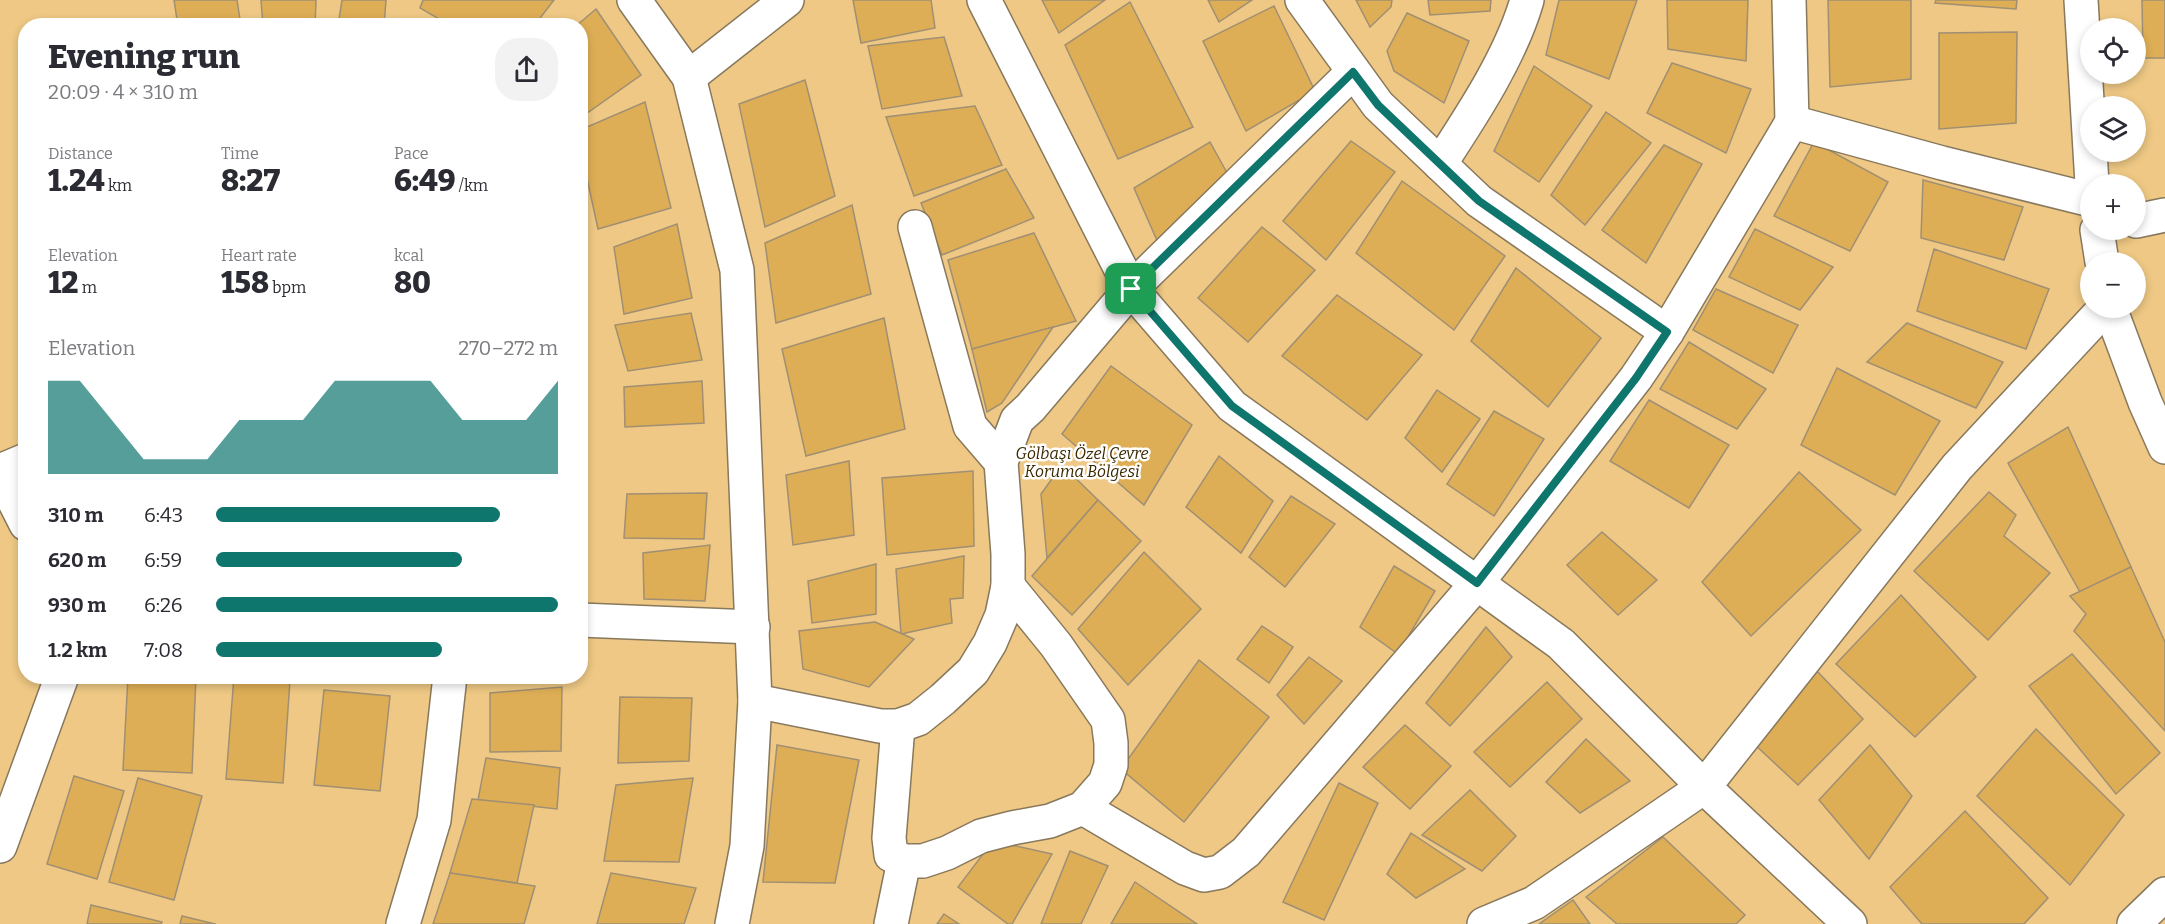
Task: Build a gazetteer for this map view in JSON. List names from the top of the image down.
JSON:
{
  "parks": ["Gölbaşı Özel Çevre Koruma Bölgesi"],
  "page": {
    "map_buttons": ["+", "−"],
    "heading": ["Evening run", "20:09 · 4 × 310 m"],
    "stats": [
      ["Distance", "1.24 km"],
      ["Time", "8:27"],
      ["Pace", "6:49 /km"],
      ["Elevation", "12 m"],
      ["Heart rate", "158 bpm"],
      ["kcal", "80"]
    ],
    "chart": ["Elevation", "270–272 m"],
    "list": [
      {
        "name": "310 m",
        "note": "6:43"
      },
      {
        "name": "620 m",
        "note": "6:59"
      },
      {
        "name": "930 m",
        "note": "6:26"
      },
      {
        "name": "1.2 km",
        "note": "7:08"
      }
    ]
  }
}
